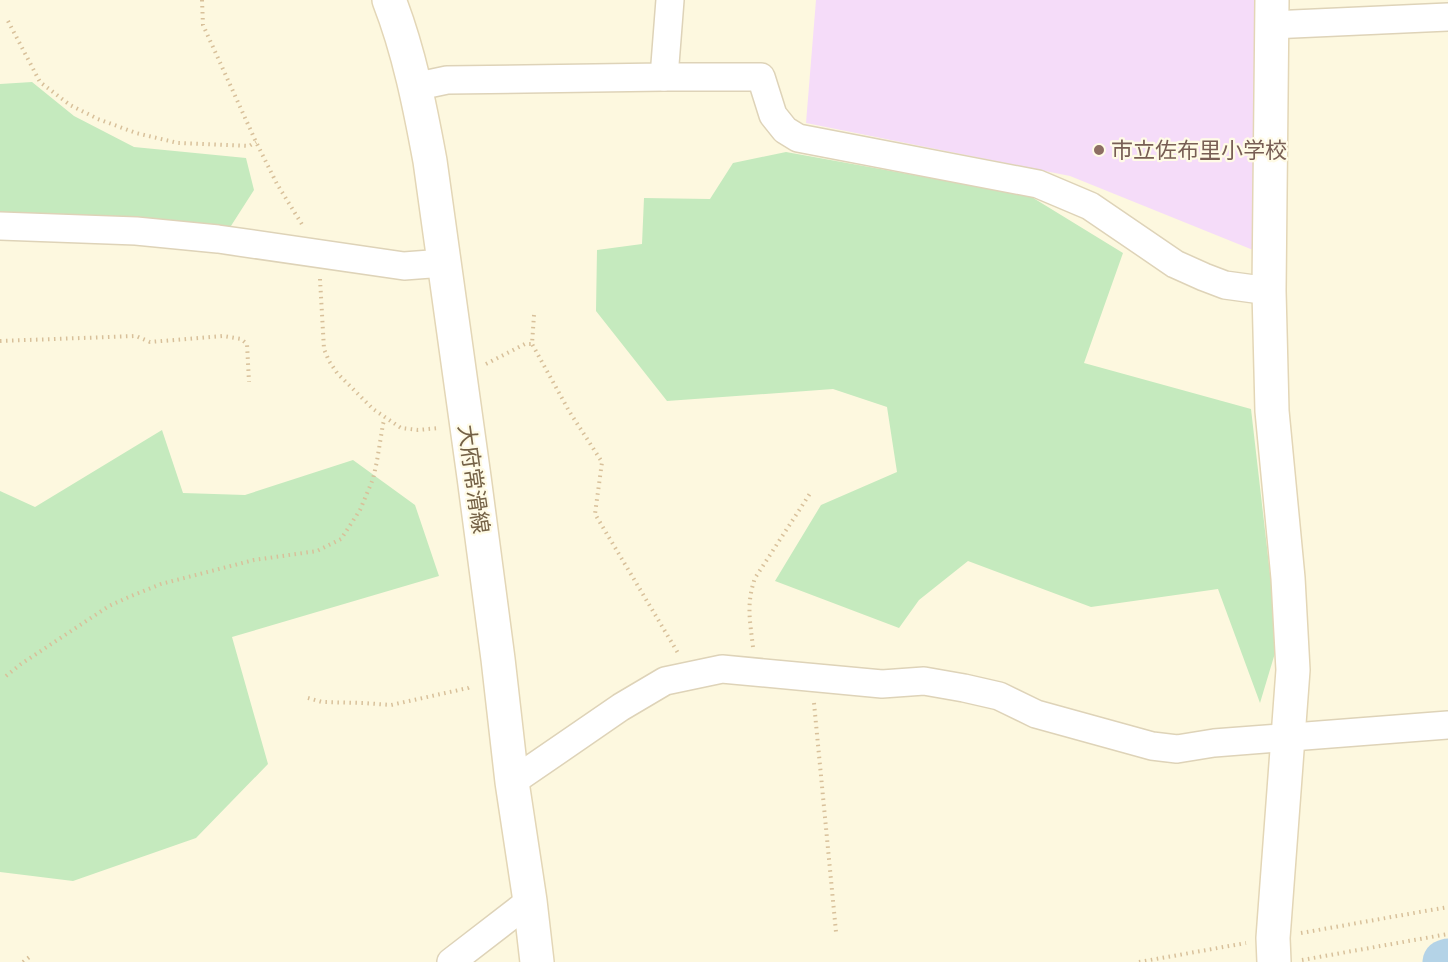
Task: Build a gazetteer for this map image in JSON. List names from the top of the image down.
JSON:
{
  "streets": {
    "main road": ["大府常滑線"]
  },
  "places": ["市立佐布里小学校"]
}
